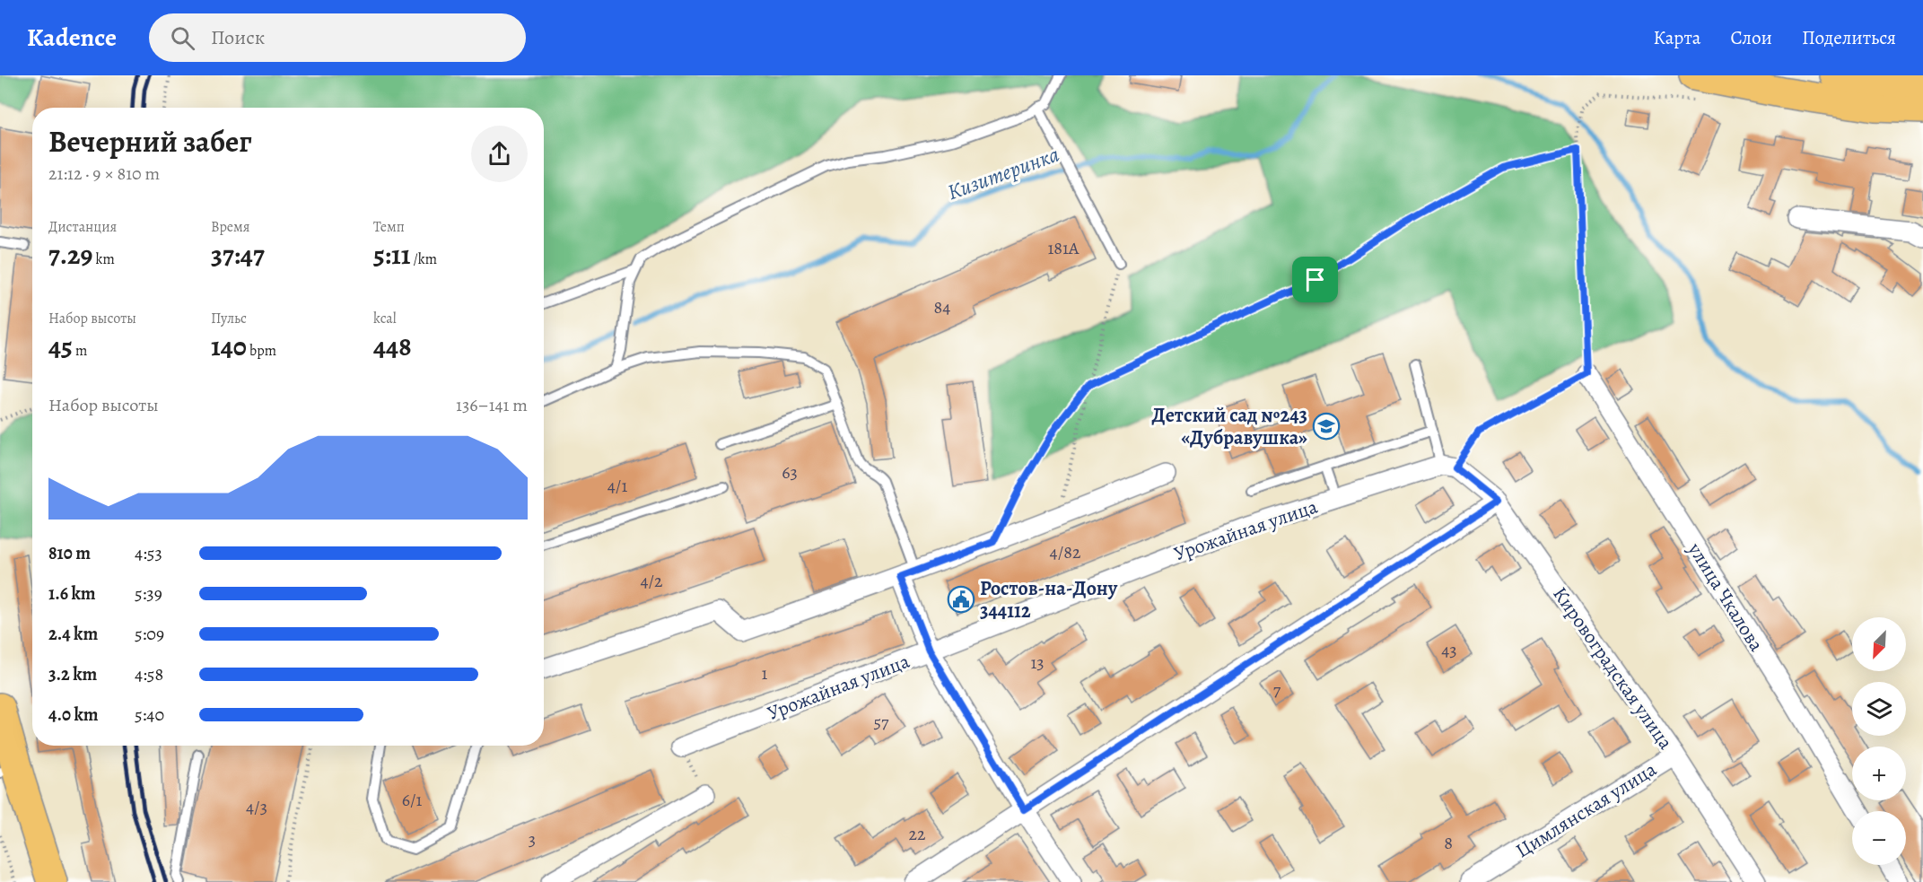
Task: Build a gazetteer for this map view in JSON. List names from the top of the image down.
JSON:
{
  "streets": {
    "street": [
      "Урожайная улица",
      "улица Чкалова",
      "Кировоградская улица",
      "Цимлянская улица"
    ]
  },
  "crossings": [
    ["Урожайная улица", "Кировоградская улица"],
    ["Кировоградская улица", "Цимлянская улица"]
  ],
  "water": ["Кизитеринка"],
  "places": {
    "school or university": ["Детский сад №243 «Дубравушка»"],
    "public building": ["Ростов-на-Дону 344112"]
  },
  "house_numbers": [
    "181А",
    "84",
    "63",
    "4/1",
    "4/82",
    "4/2",
    "43",
    "13",
    "1",
    "7",
    "57",
    "6/1",
    "4/3",
    "22",
    "3",
    "8"
  ],
  "north": "bottom left",
  "page": {
    "header": "Kadence",
    "search": "Поиск",
    "nav": ["Карта", "Слои", "Поделиться"],
    "heading": ["Вечерний забег", "21:12 · 9 × 810 m"],
    "stats": [
      ["Дистанция", "7.29 km"],
      ["Время", "37:47"],
      ["Темп", "5:11 /km"],
      ["Набор высоты", "45 m"],
      ["Пульс", "140 bpm"],
      ["kcal", "448"]
    ],
    "chart": ["Набор высоты", "136–141 m"],
    "list": [
      {
        "name": "810 m",
        "note": "4:53"
      },
      {
        "name": "1.6 km",
        "note": "5:39"
      },
      {
        "name": "2.4 km",
        "note": "5:09"
      },
      {
        "name": "3.2 km",
        "note": "4:58"
      },
      {
        "name": "4.0 km",
        "note": "5:40"
      }
    ],
    "map_buttons": ["+", "−"]
  }
}
